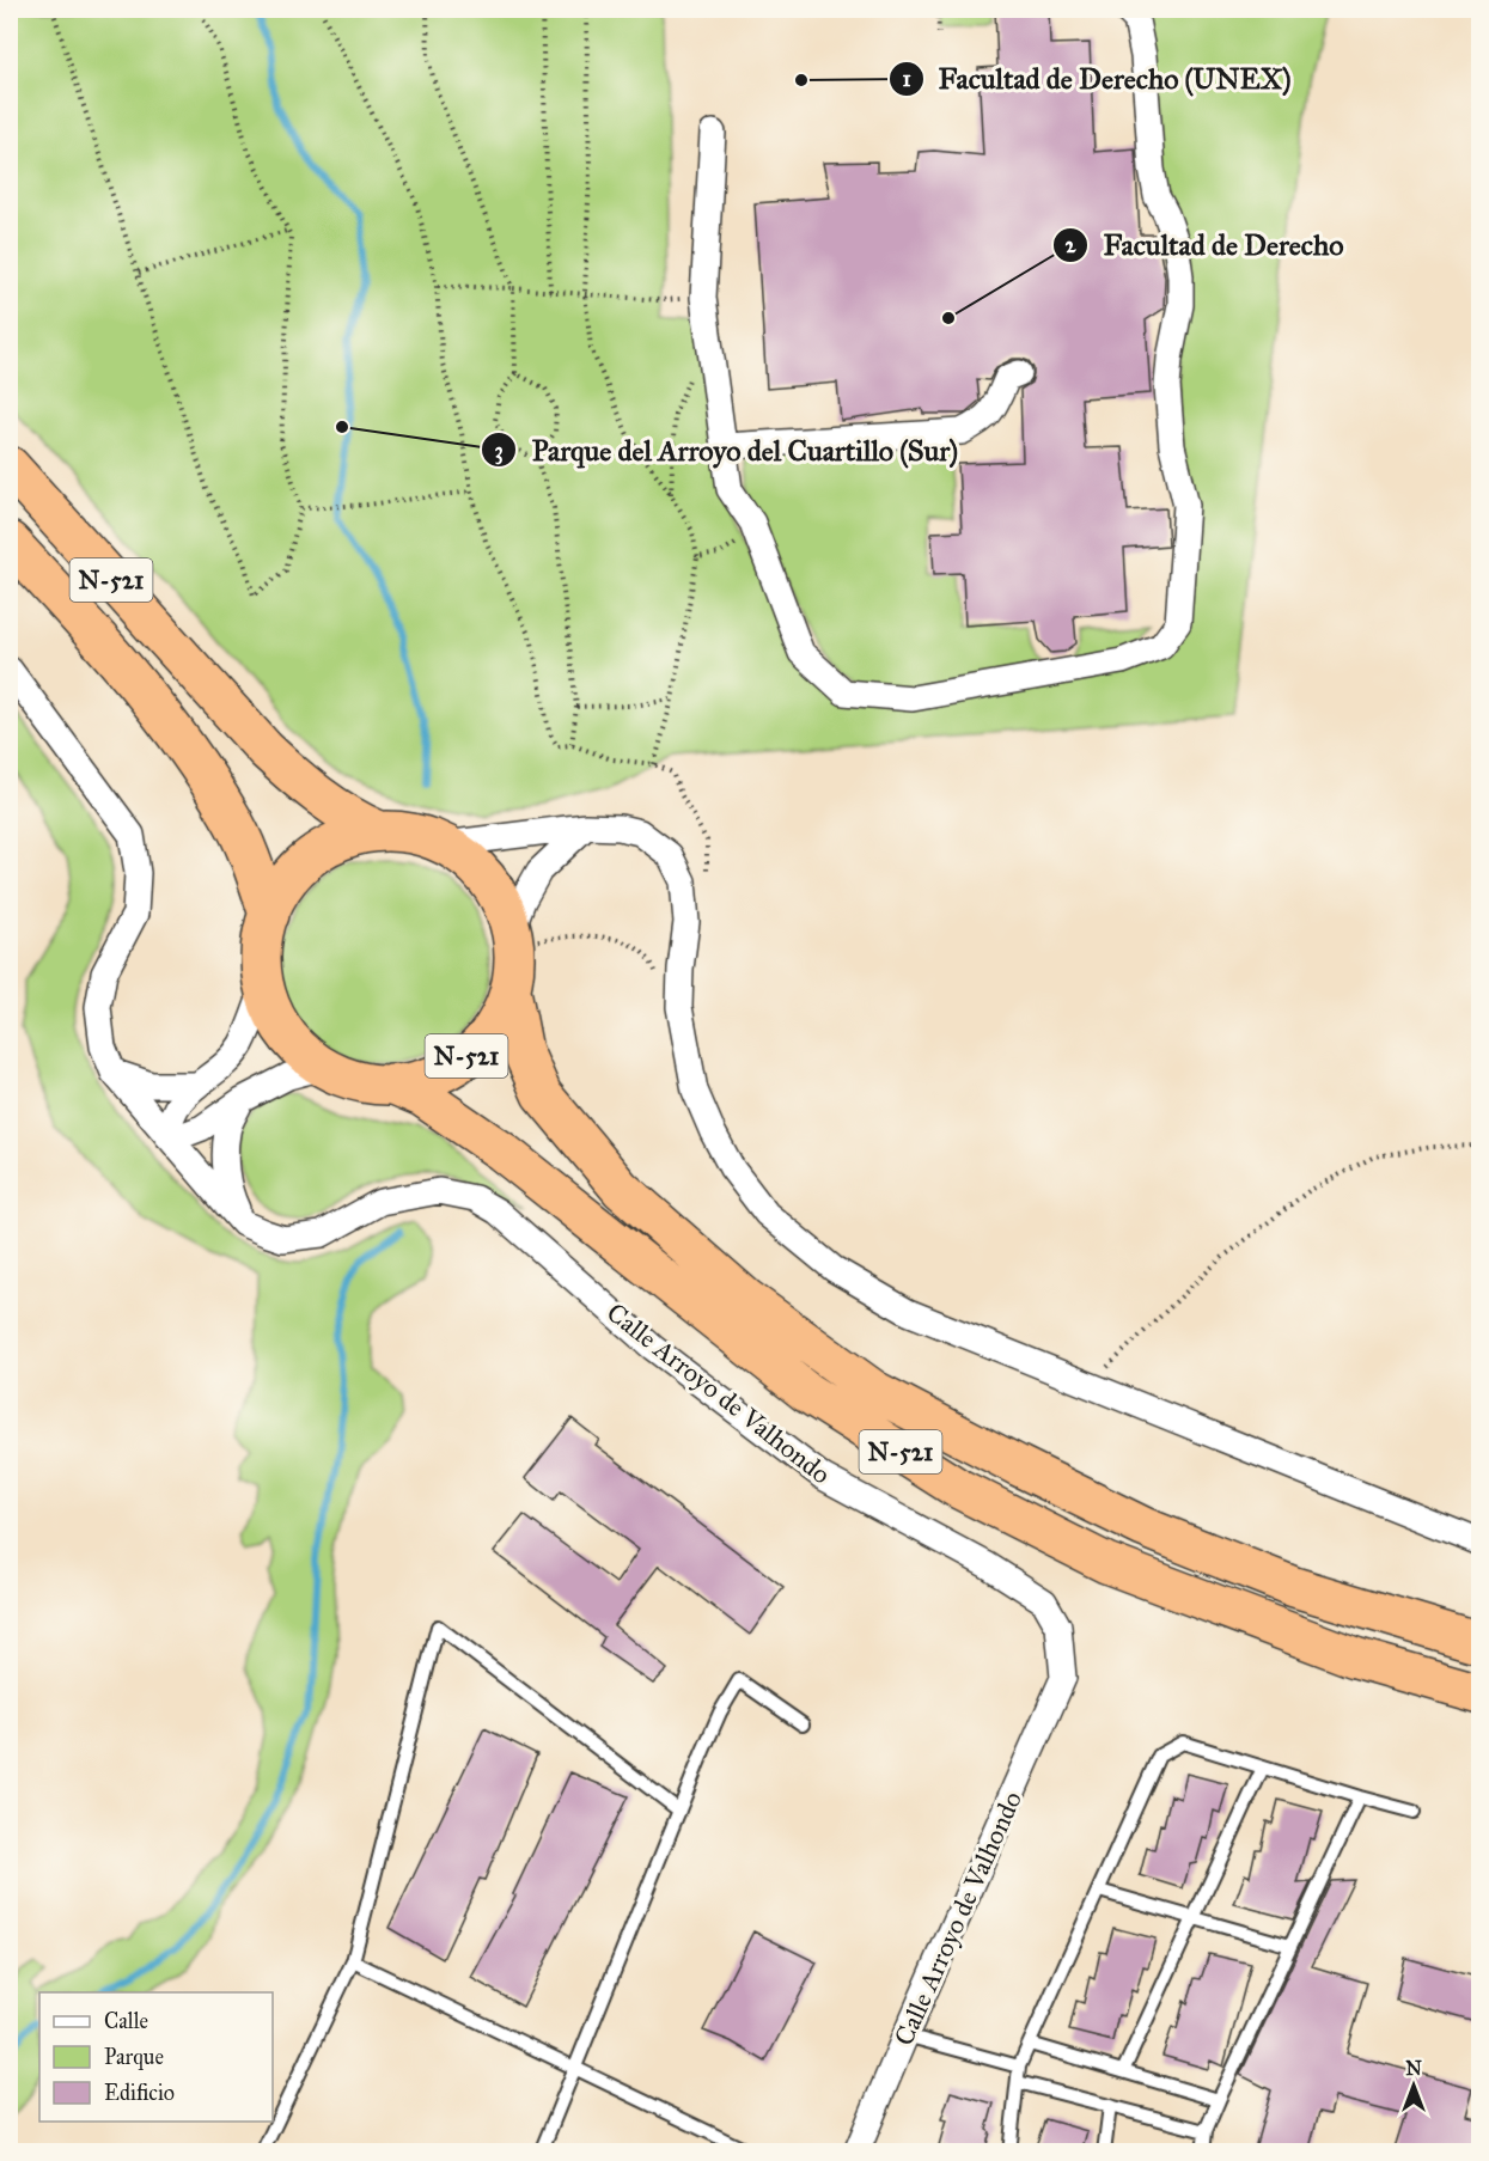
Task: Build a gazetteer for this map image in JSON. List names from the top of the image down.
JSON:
{
  "streets": {
    "highway": ["N-521"],
    "street": ["Calle Arroyo de Valhondo"]
  },
  "places": ["Facultad de Derecho (UNEX)", "Facultad de Derecho", "Parque del Arroyo del Cuartillo (Sur)"],
  "legend": ["Calle", "Parque", "Edificio"],
  "north": "top"
}
